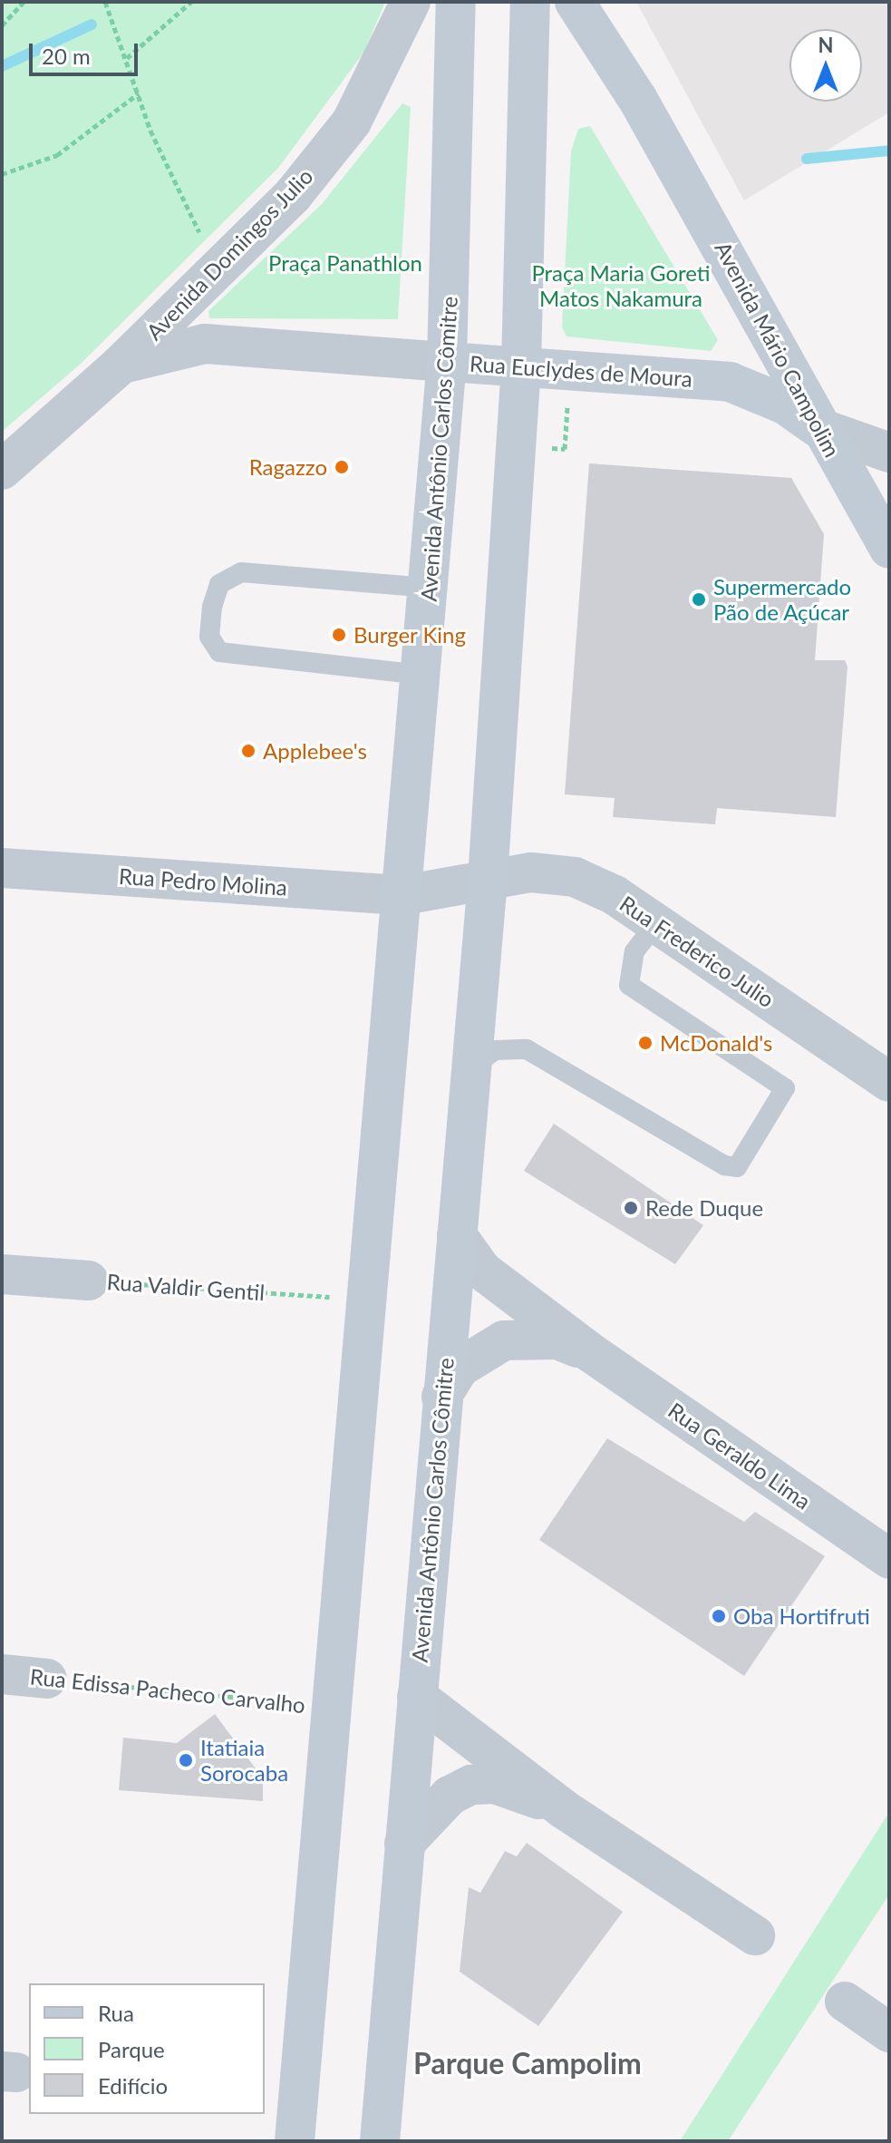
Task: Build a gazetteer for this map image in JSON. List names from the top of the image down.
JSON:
{
  "streets": {
    "main road": ["Avenida Mário Campolim", "Rua Euclydes de Moura", "Avenida Antônio Carlos Cômitre"],
    "street": [
      "Avenida Domingos Julio",
      "Rua Pedro Molina",
      "Rua Frederico Julio",
      "Rua Valdir Gentil",
      "Rua Geraldo Lima",
      "Rua Edissa Pacheco Carvalho"
    ]
  },
  "crossings": [
    ["Avenida Domingos Julio", "Rua Euclydes de Moura"],
    ["Avenida Mário Campolim", "Rua Euclydes de Moura"],
    ["Rua Euclydes de Moura", "Avenida Antônio Carlos Cômitre"],
    ["Avenida Antônio Carlos Cômitre", "Rua Pedro Molina"],
    ["Avenida Antônio Carlos Cômitre", "Rua Frederico Julio"],
    ["Avenida Antônio Carlos Cômitre", "Rua Valdir Gentil"],
    ["Avenida Antônio Carlos Cômitre", "Rua Geraldo Lima"],
    ["Avenida Antônio Carlos Cômitre", "Rua Edissa Pacheco Carvalho"]
  ],
  "districts": ["Parque Campolim"],
  "parks": ["Praça Panathlon", "Praça Maria Goreti Matos Nakamura"],
  "places": [
    "Ragazzo",
    "Supermercado Pão de Açúcar",
    "Burger King",
    "Applebee's",
    "McDonald's",
    "Rede Duque",
    "Oba Hortifruti",
    "Itatiaia Sorocaba"
  ],
  "legend": ["Rua", "Parque", "Edifício"],
  "scale_bar": "20 m",
  "north": "top"
}
